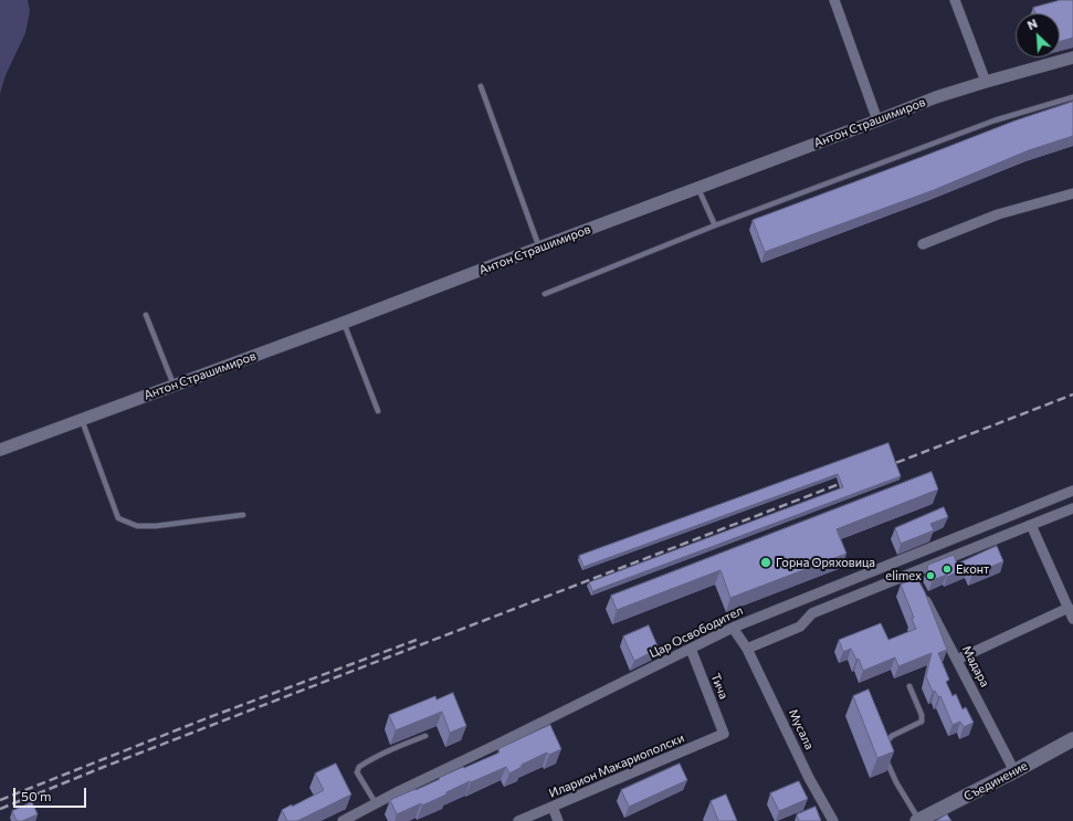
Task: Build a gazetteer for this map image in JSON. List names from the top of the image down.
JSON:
{
  "streets": {
    "main road": ["Съединение"],
    "street": [
      "Антон Страшимиров",
      "Цар Освободител",
      "Мадара",
      "Тича",
      "Мусала",
      "Иларион Макариополски"
    ]
  },
  "crossings": [
    ["Цар Освободител", "Мадара"],
    ["Цар Освободител", "Тича"],
    ["Цар Освободител", "Мусала"],
    ["Мадара", "Съединение"],
    ["Тича", "Иларион Макариополски"]
  ],
  "places": ["Горна Оряховица", "Еконт", "elimex"],
  "scale_bar": "50 m",
  "north": "top left"
}
